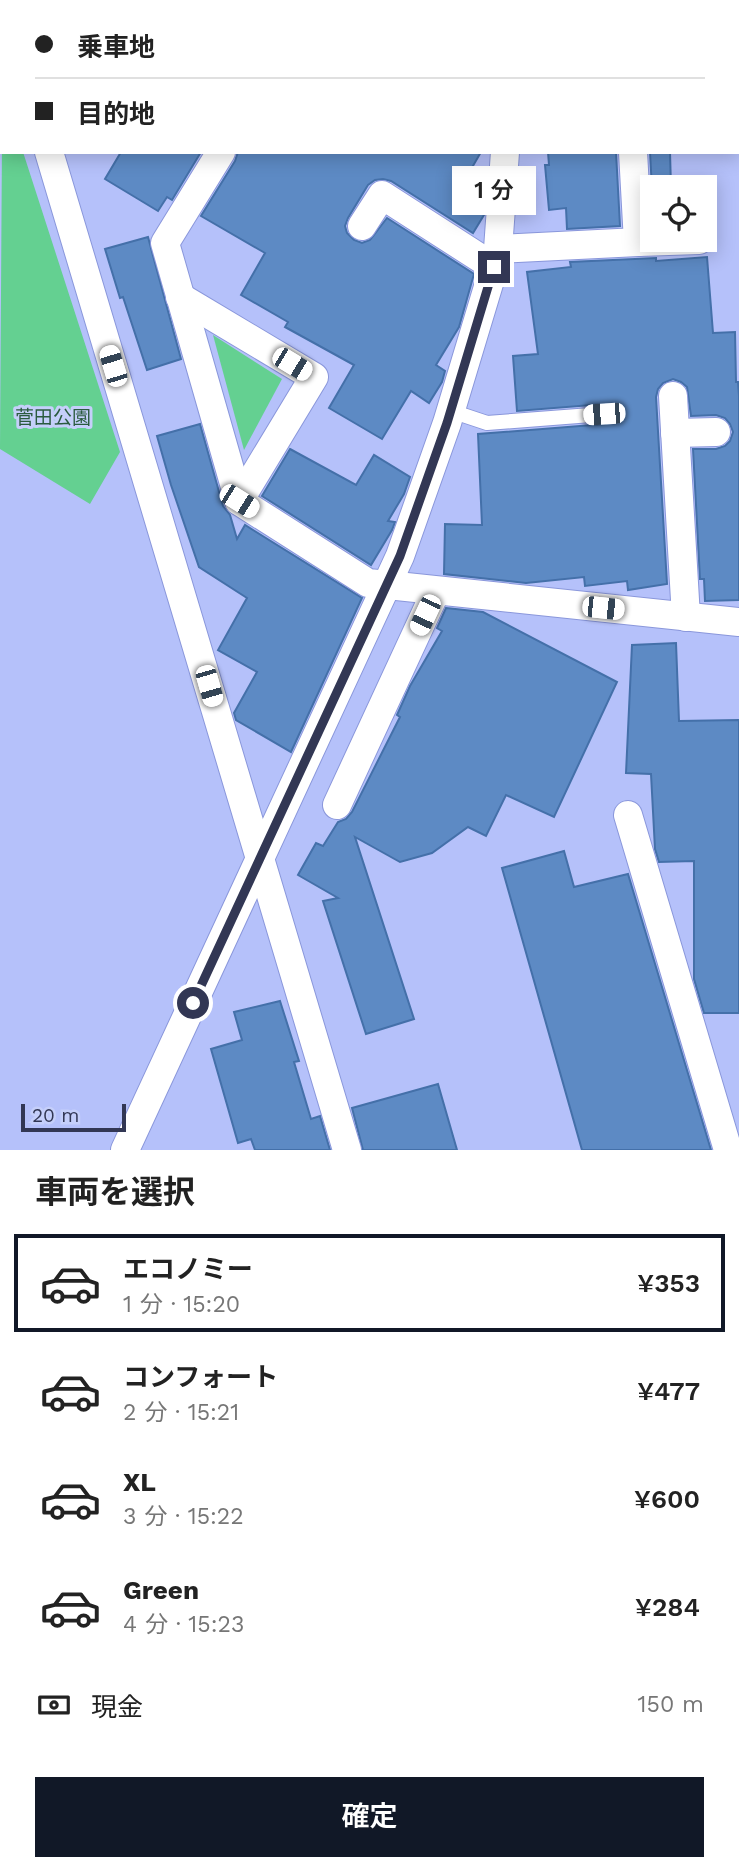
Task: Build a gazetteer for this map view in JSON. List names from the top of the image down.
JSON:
{
  "parks": ["菅田公園"],
  "scale_bar": "20 m",
  "page": {
    "banner": ["乗車地", "目的地"],
    "bubble": "1 分",
    "scale": "20 m",
    "heading": "車両を選択",
    "list": [
      {
        "name": "エコノミー",
        "note": "1 分 · 15:20",
        "value": "¥353"
      },
      {
        "name": "コンフォート",
        "note": "2 分 · 15:21",
        "value": "¥477"
      },
      {
        "name": "XL",
        "note": "3 分 · 15:22",
        "value": "¥600"
      },
      {
        "name": "Green",
        "note": "4 分 · 15:23",
        "value": "¥284"
      }
    ],
    "pay": ["現金", "150 m"],
    "buttons": "確定"
  }
}
